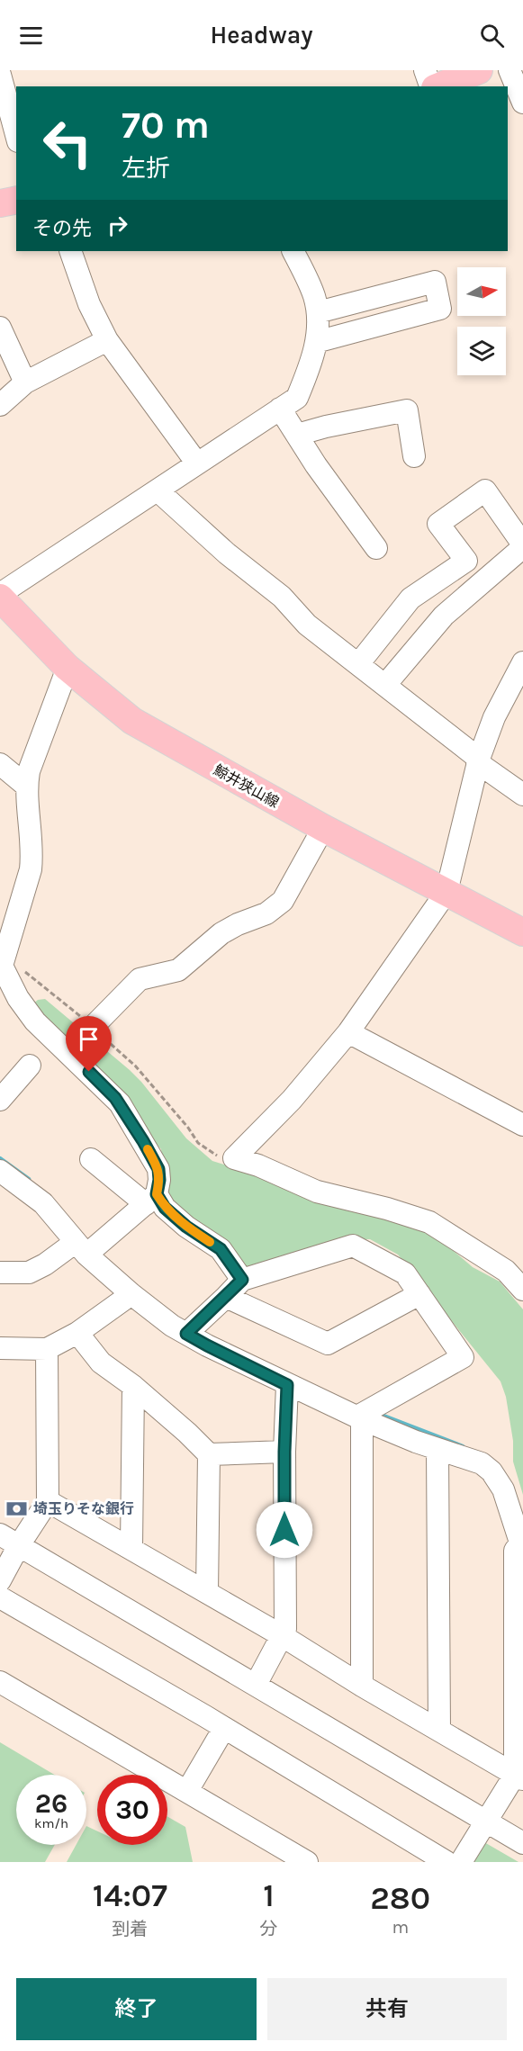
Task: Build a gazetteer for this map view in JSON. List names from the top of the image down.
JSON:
{
  "streets": {
    "main road": ["鯨井狭山線"]
  },
  "places": {
    "bank": ["埼玉りそな銀行"]
  },
  "north": "right",
  "page": {
    "header": "Headway",
    "turn": ["70 m", "左折"],
    "then": "その先",
    "speed": "26 km/h",
    "limit": "30",
    "eta": [
      "14:07",
      "到着",
      "1",
      "分",
      "280",
      "m"
    ],
    "buttons": ["終了", "共有"]
  }
}
